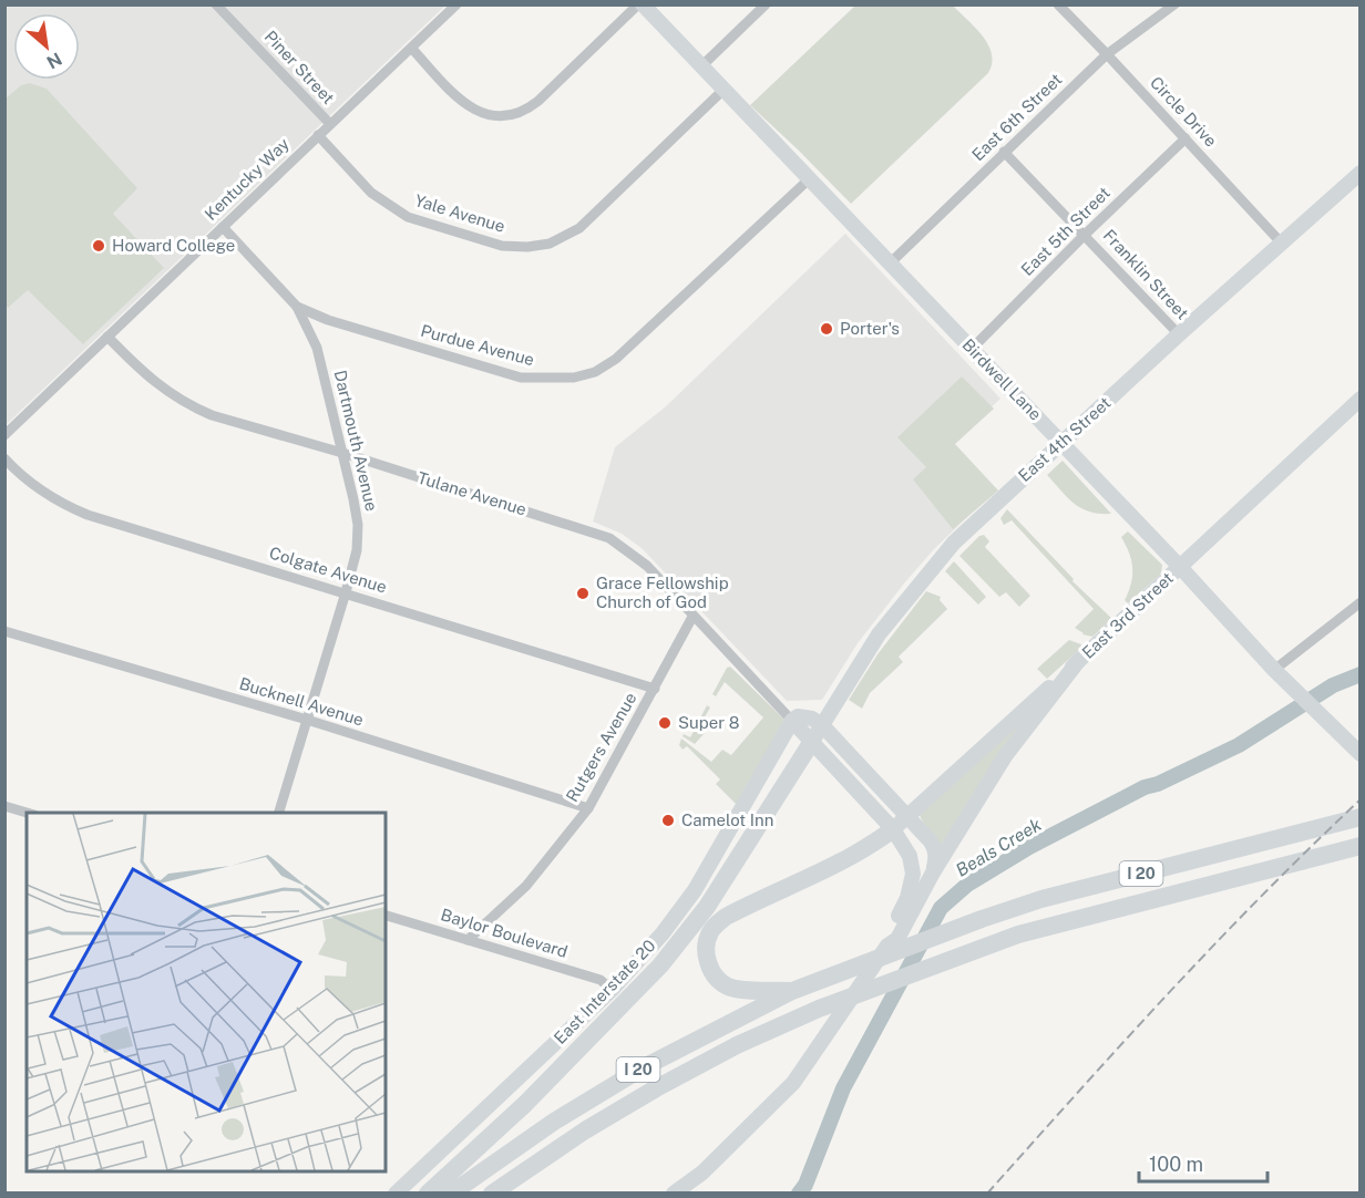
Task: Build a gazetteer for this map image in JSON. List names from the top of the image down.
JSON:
{
  "streets": {
    "highway": ["I 20"],
    "main road": [
      "Birdwell Lane",
      "East 4th Street",
      "Tulane Avenue",
      "East 3rd Street",
      "East Interstate 20"
    ],
    "street": [
      "Piner Street",
      "Circle Drive",
      "East 6th Street",
      "Kentucky Way",
      "Yale Avenue",
      "East 5th Street",
      "Franklin Street",
      "Purdue Avenue",
      "Dartmouth Avenue",
      "Colgate Avenue",
      "Bucknell Avenue",
      "Rutgers Avenue",
      "Baylor Boulevard"
    ]
  },
  "crossings": [
    ["Piner Street", "Kentucky Way"],
    ["Circle Drive", "East 6th Street"],
    ["Circle Drive", "East 5th Street"],
    ["Circle Drive", "East 4th Street"],
    ["East 6th Street", "Franklin Street"],
    ["East 6th Street", "Birdwell Lane"],
    ["Kentucky Way", "Yale Avenue"],
    ["Kentucky Way", "Purdue Avenue"],
    ["Kentucky Way", "Tulane Avenue"],
    ["Yale Avenue", "Birdwell Lane"],
    ["East 5th Street", "Franklin Street"],
    ["East 5th Street", "Birdwell Lane"],
    ["Franklin Street", "East 4th Street"],
    ["Purdue Avenue", "Birdwell Lane"],
    ["Purdue Avenue", "Dartmouth Avenue"],
    ["Birdwell Lane", "East 4th Street"],
    ["Birdwell Lane", "East 3rd Street"],
    ["East 4th Street", "Tulane Avenue"],
    ["Dartmouth Avenue", "Tulane Avenue"],
    ["Dartmouth Avenue", "Colgate Avenue"],
    ["Dartmouth Avenue", "Bucknell Avenue"],
    ["Tulane Avenue", "East 3rd Street"],
    ["Tulane Avenue", "Rutgers Avenue"],
    ["Tulane Avenue", "East Interstate 20"],
    ["Colgate Avenue", "Rutgers Avenue"],
    ["Bucknell Avenue", "Rutgers Avenue"],
    ["Rutgers Avenue", "Baylor Boulevard"],
    ["Baylor Boulevard", "East Interstate 20"]
  ],
  "water": ["Beals Creek"],
  "places": [
    "Howard College",
    "Porter's",
    "Grace Fellowship Church of God",
    "Super 8",
    "Camelot Inn"
  ],
  "scale_bar": "100 m",
  "north": "bottom right"
}
